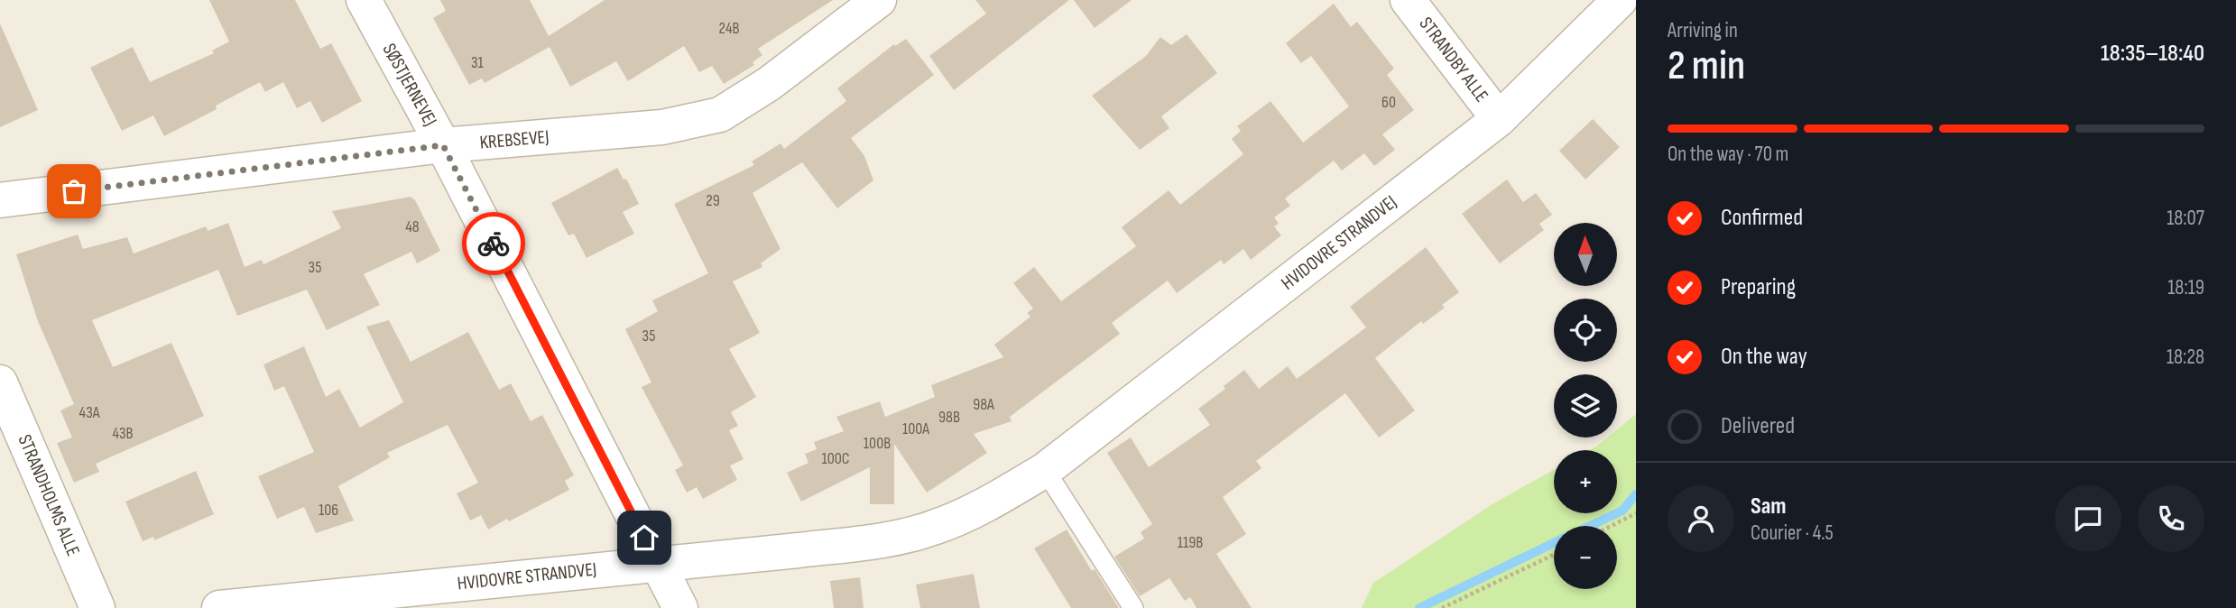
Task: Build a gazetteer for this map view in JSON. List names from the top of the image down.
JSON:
{
  "streets": {
    "street": [
      "STRANDBY ALLE",
      "SØSTJERNEVEJ",
      "KREBSEVEJ",
      "HVIDOVRE STRANDVEJ",
      "STRANDHOLMS ALLE"
    ]
  },
  "crossings": [
    ["STRANDBY ALLE", "HVIDOVRE STRANDVEJ"],
    ["SØSTJERNEVEJ", "KREBSEVEJ"],
    ["SØSTJERNEVEJ", "HVIDOVRE STRANDVEJ"]
  ],
  "house_numbers": [
    "24B",
    "31",
    "60",
    "29",
    "48",
    "35",
    "35",
    "98A",
    "43A",
    "98B",
    "100A",
    "43B",
    "100B",
    "100C",
    "106",
    "119B"
  ],
  "north": "top",
  "page": {
    "heading": ["2 min", "Arriving in", "18:35–18:40"],
    "panel": ["Sam", "Courier · 4.5"],
    "bar": "On the way · 70 m",
    "list": [
      ["Confirmed", "18:07"],
      ["Preparing", "18:19"],
      ["On the way", "18:28"],
      "Delivered"
    ],
    "map_buttons": ["+", "−"]
  }
}
